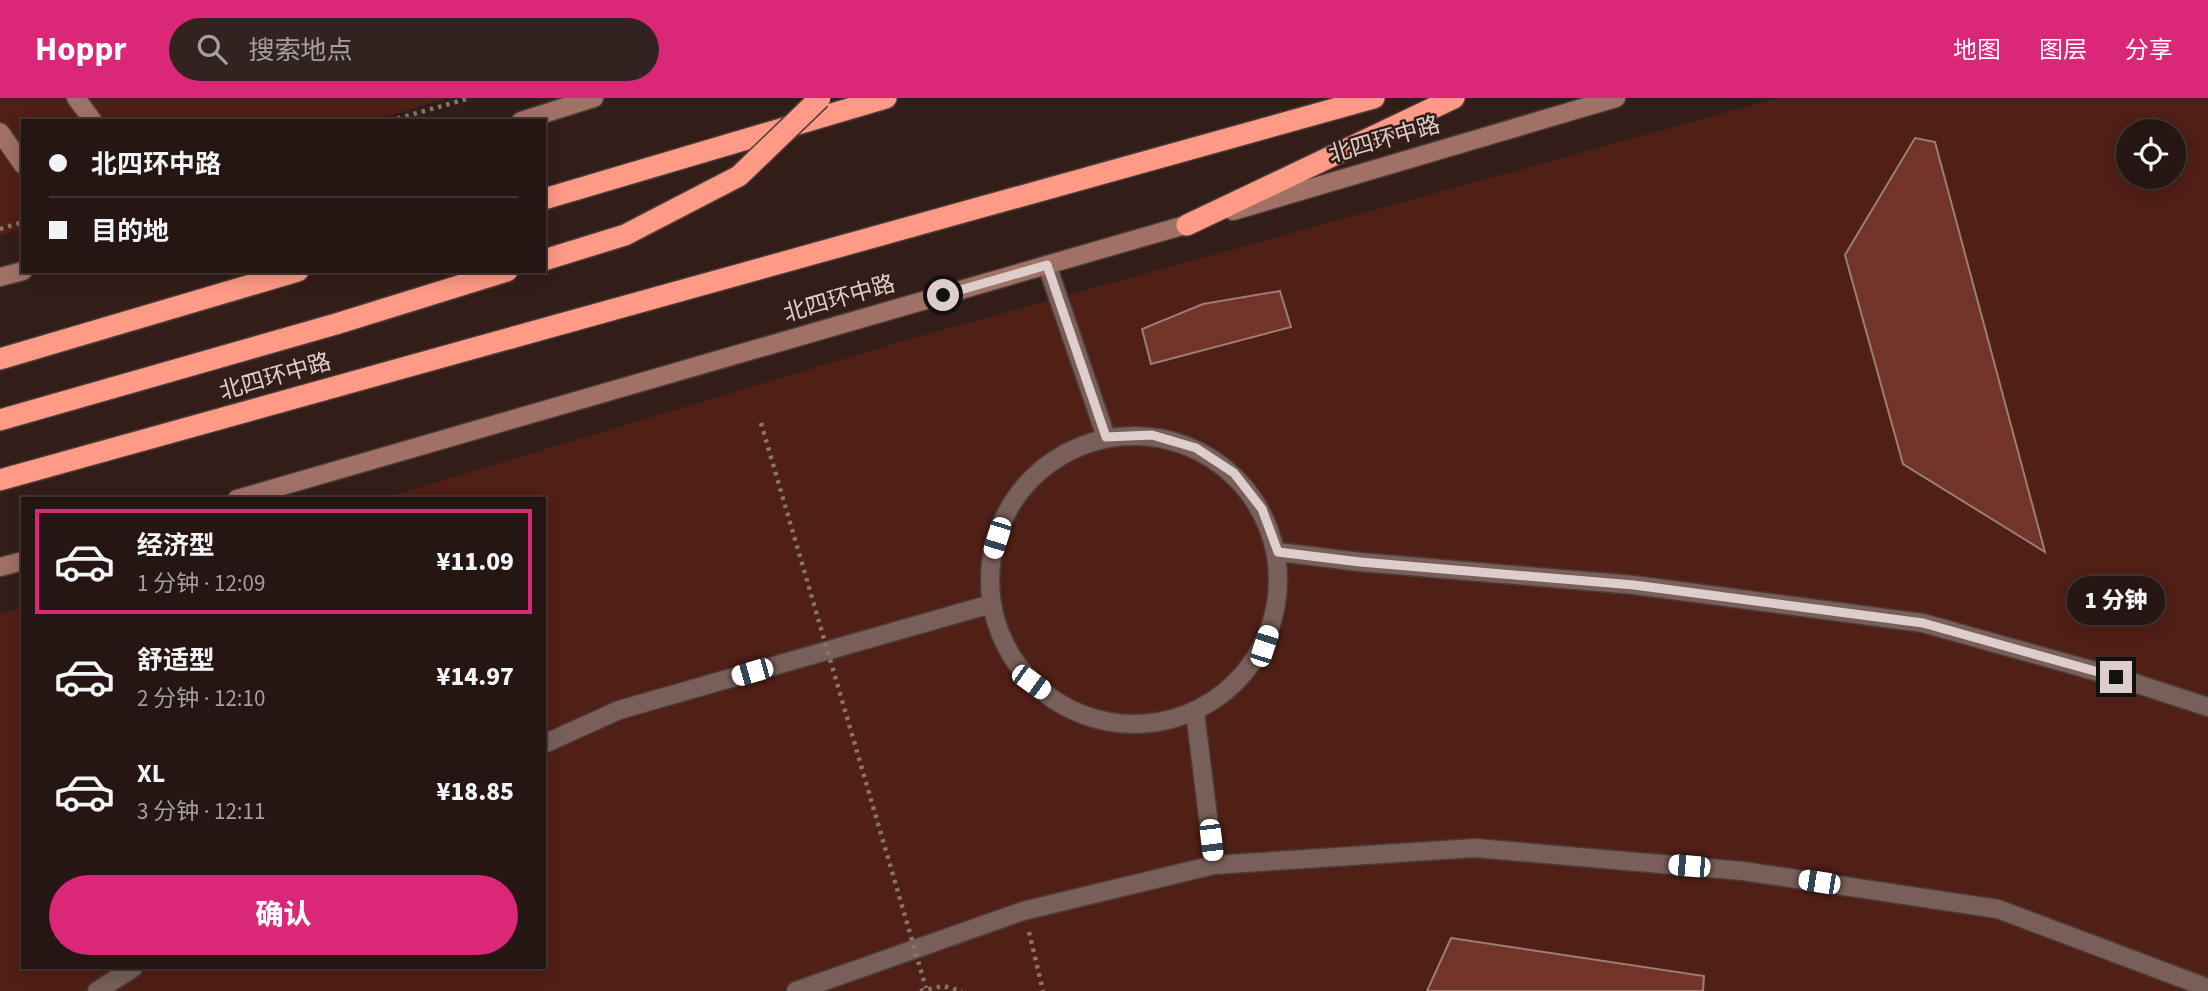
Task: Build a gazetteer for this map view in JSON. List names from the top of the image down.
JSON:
{
  "streets": {
    "highway": ["北四环中路"]
  },
  "page": {
    "header": "Hoppr",
    "search": "搜索地点",
    "nav": ["地图", "图层", "分享"],
    "banner": ["北四环中路", "目的地"],
    "list": [
      {
        "name": "经济型",
        "note": "1 分钟 · 12:09",
        "value": "¥11.09"
      },
      {
        "name": "舒适型",
        "note": "2 分钟 · 12:10",
        "value": "¥14.97"
      },
      {
        "name": "XL",
        "note": "3 分钟 · 12:11",
        "value": "¥18.85"
      }
    ],
    "bubble": "1 分钟",
    "buttons": "确认"
  }
}
